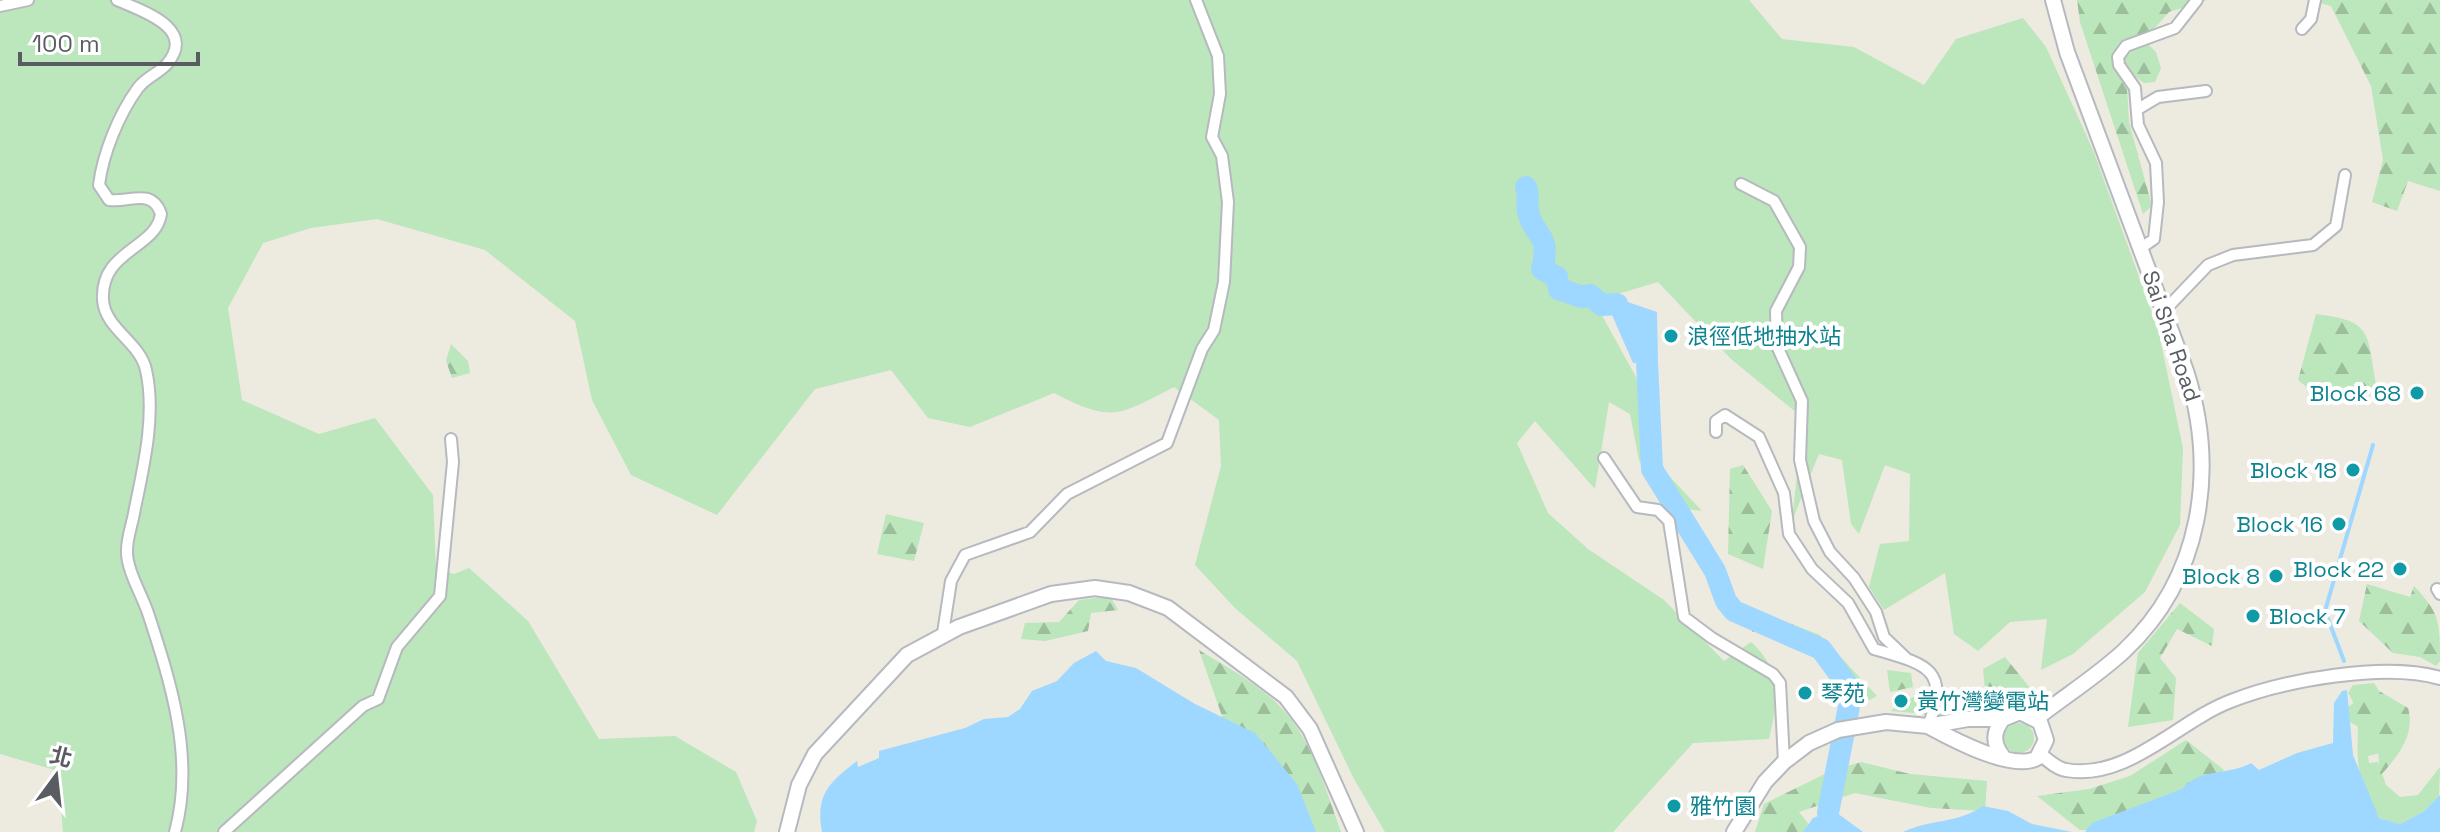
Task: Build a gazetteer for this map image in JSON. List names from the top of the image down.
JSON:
{
  "streets": {
    "main road": ["Sai Sha Road"]
  },
  "places": [
    "浪徑低地抽水站",
    "Block 68",
    "Block 18",
    "Block 16",
    "Block 22",
    "Block 8",
    "Block 7",
    "琴苑",
    "黃竹灣變電站",
    "雅竹園"
  ],
  "scale_bar": "100 m",
  "north": "top"
}
